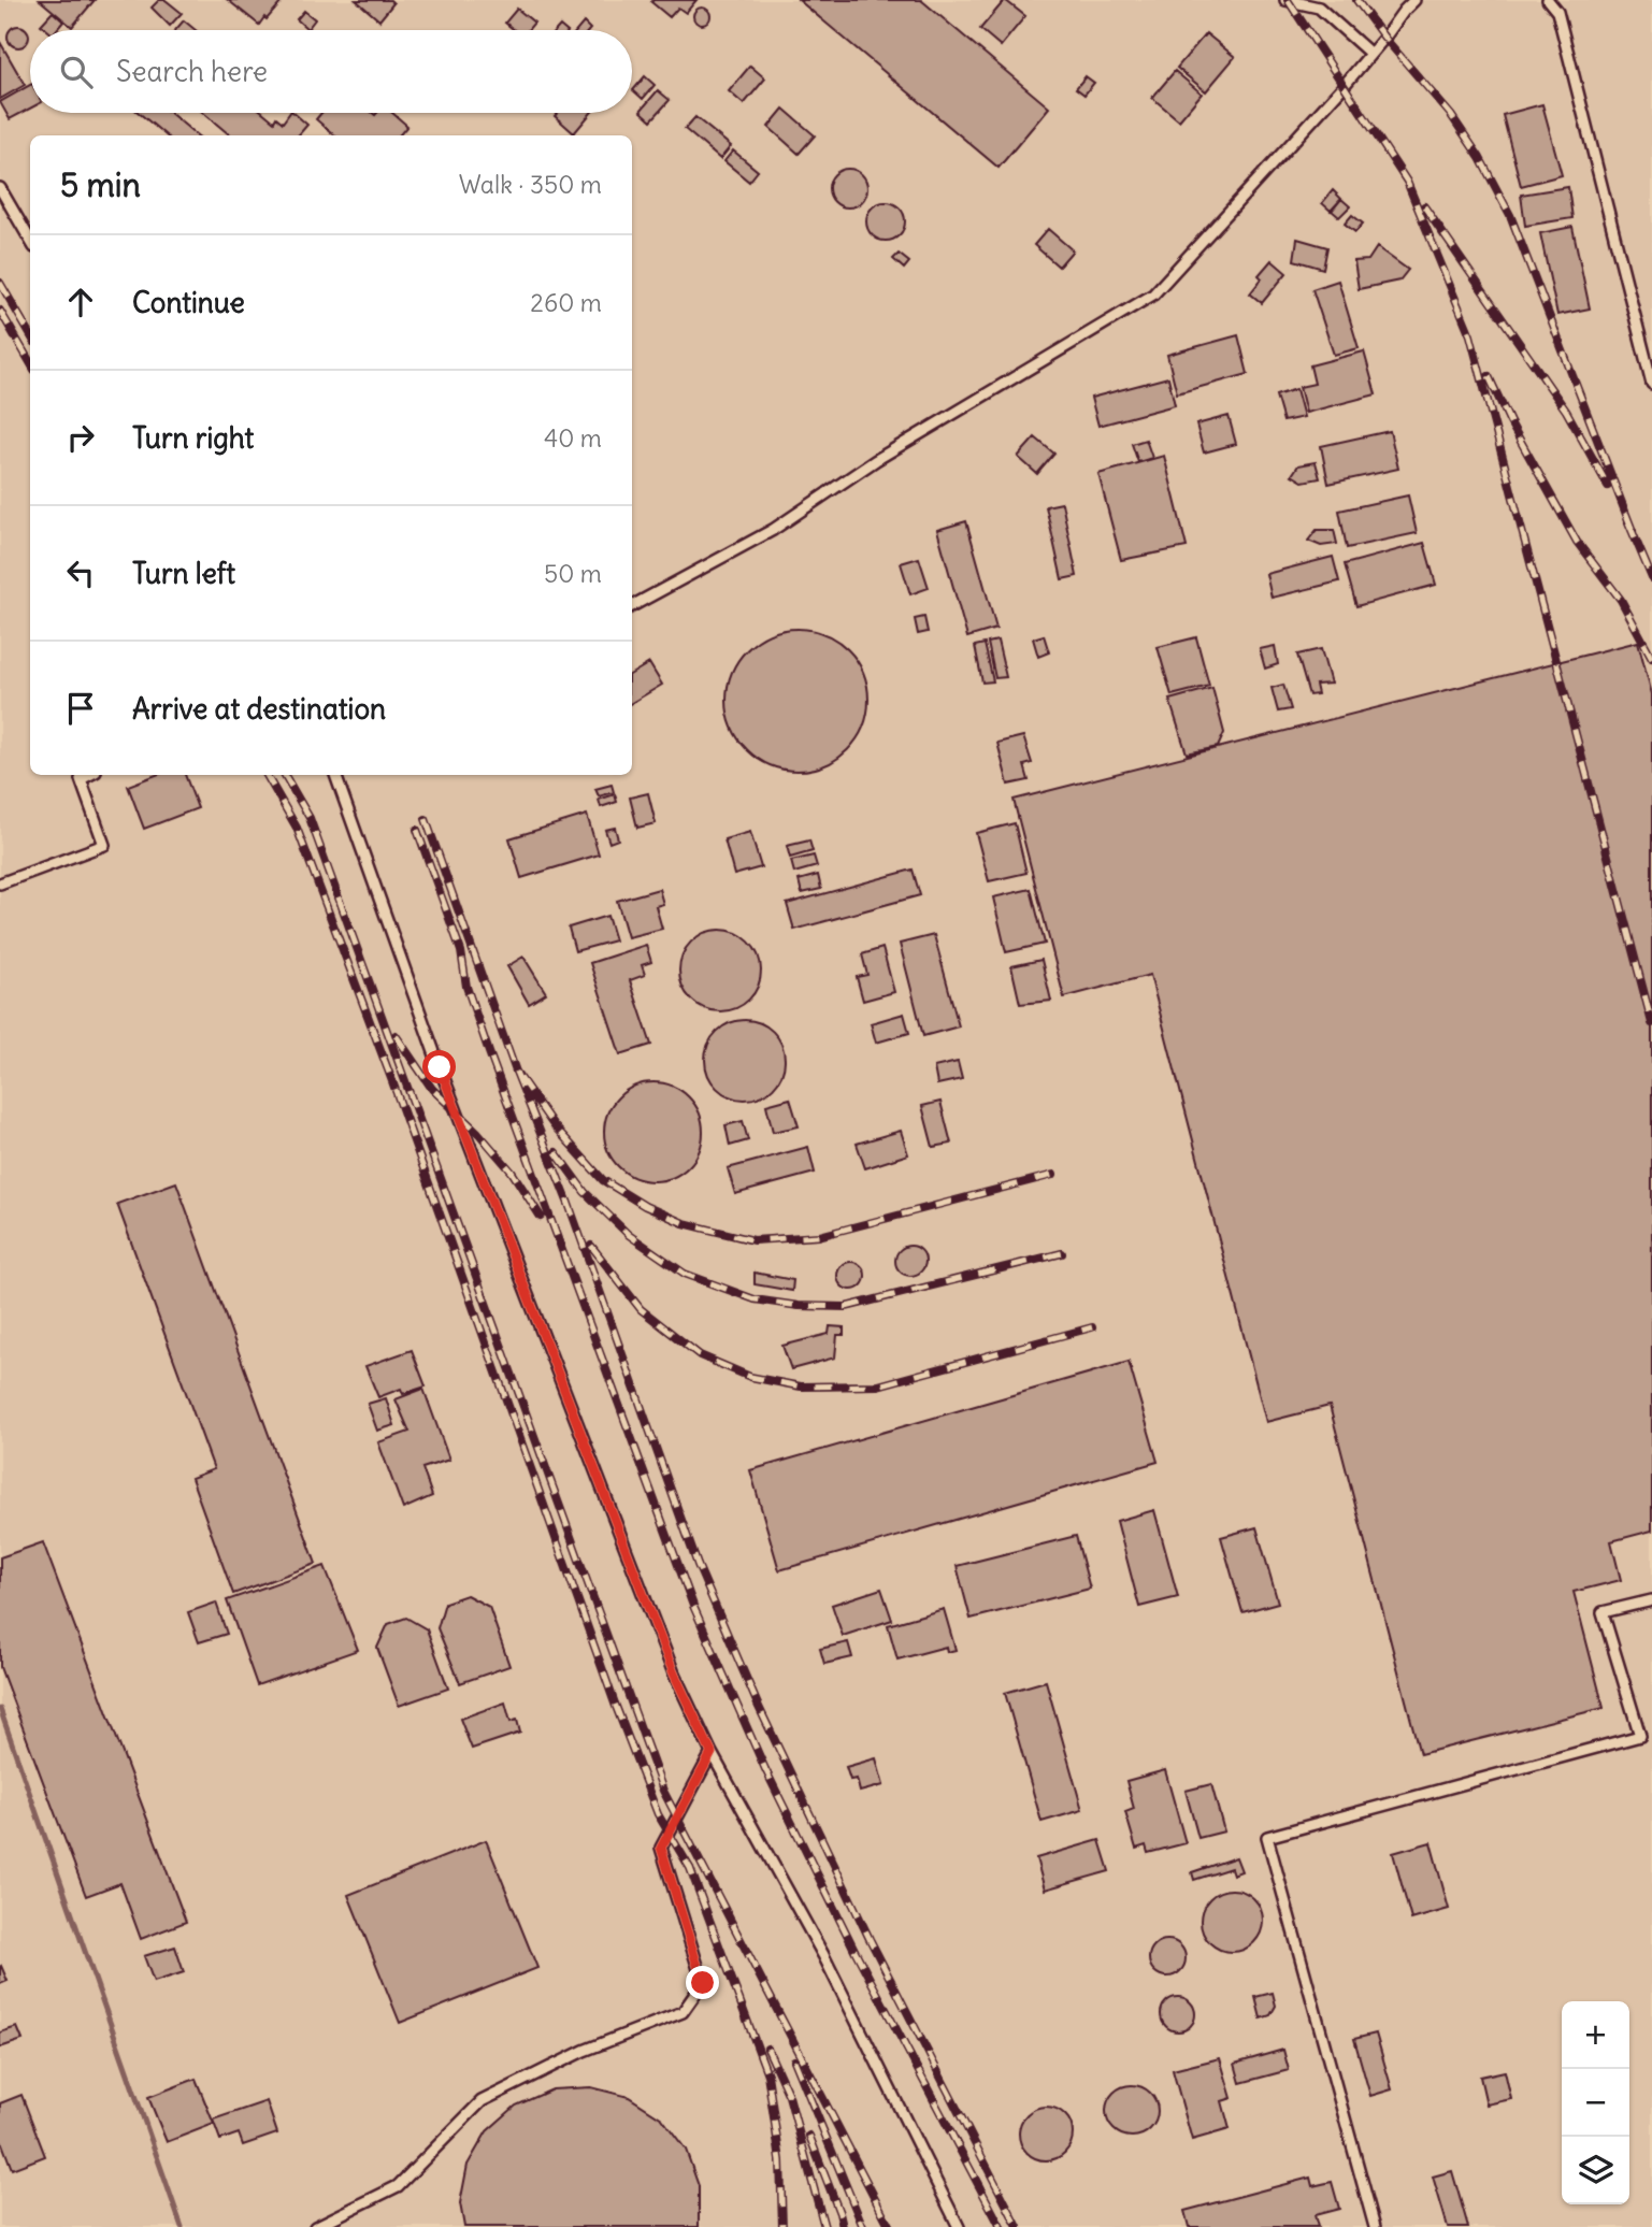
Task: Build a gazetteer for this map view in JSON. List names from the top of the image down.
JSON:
{
  "page": {
    "search": "Search here",
    "heading": ["5 min", "Walk · 350 m"],
    "list": [
      ["Continue", "260 m"],
      ["Turn right", "40 m"],
      ["Turn left", "50 m"],
      "Arrive at destination"
    ],
    "map_buttons": ["+", "−"]
  }
}
